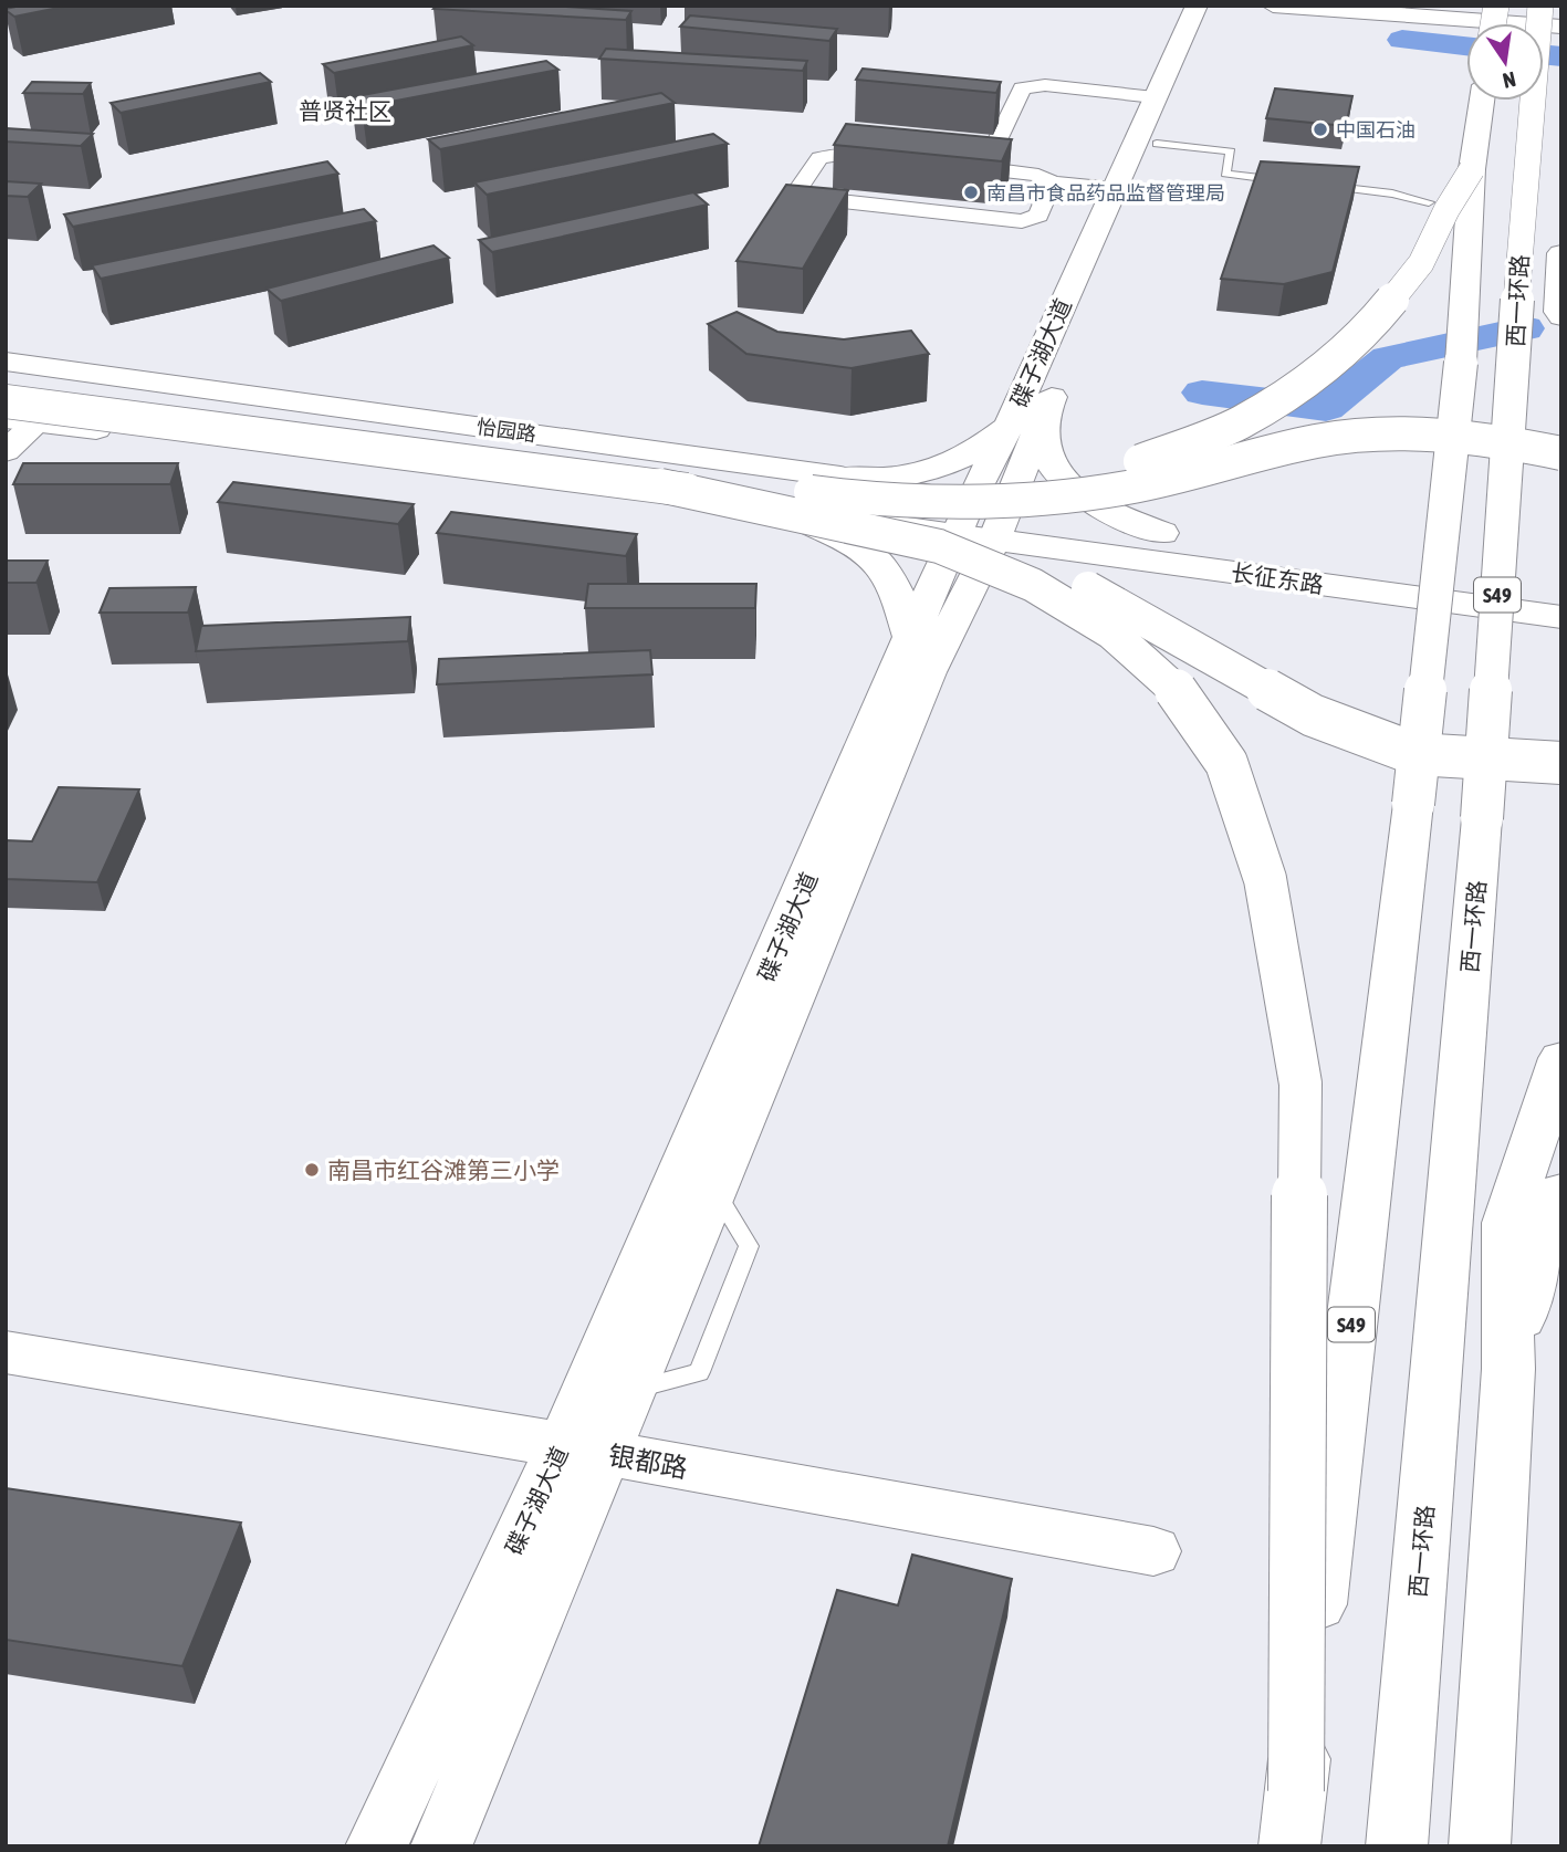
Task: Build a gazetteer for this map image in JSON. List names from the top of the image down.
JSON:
{
  "streets": {
    "main road": [
      "西一环路",
      "碟子湖大道",
      "怡园路",
      "长征东路",
      "S49",
      "银都路"
    ]
  },
  "crossings": [
    ["碟子湖大道", "怡园路"],
    ["碟子湖大道", "长征东路"],
    ["碟子湖大道", "银都路"],
    ["怡园路", "长征东路"]
  ],
  "districts": ["普贤社区"],
  "places": ["中国石油", "南昌市食品药品监督管理局", "南昌市红谷滩第三小学"],
  "north": "bottom"
}
